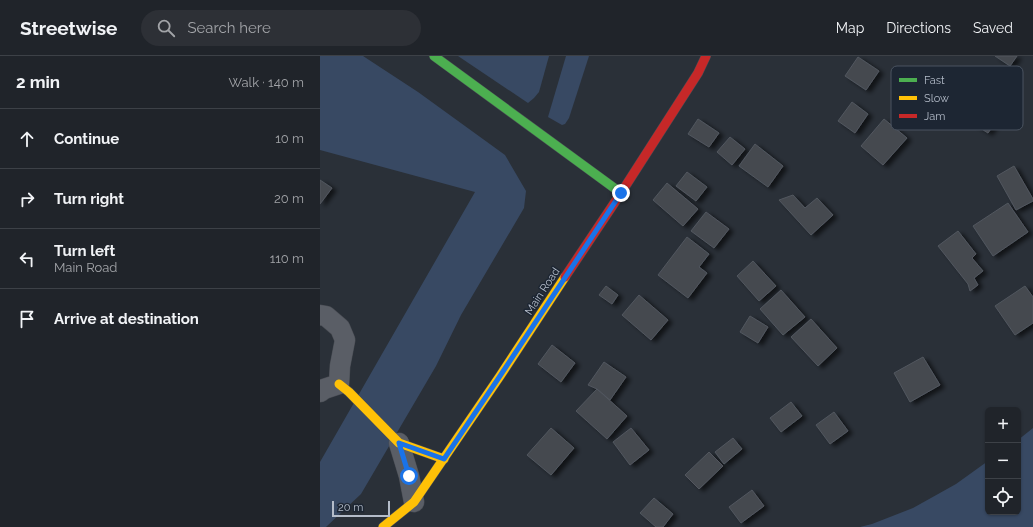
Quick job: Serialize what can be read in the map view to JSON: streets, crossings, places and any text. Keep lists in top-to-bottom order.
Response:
{
  "streets": {
    "main road": ["Main Road"]
  },
  "legend": ["Fast", "Slow", "Jam"],
  "scale_bar": "20 m",
  "page": {
    "header": "Streetwise",
    "search": "Search here",
    "nav": ["Map", "Directions", "Saved"],
    "heading": ["2 min", "Walk · 140 m"],
    "list": [
      ["Continue", "10 m"],
      ["Turn right", "20 m"],
      ["Turn left", "Main Road", "110 m"],
      "Arrive at destination"
    ],
    "map_buttons": ["+", "−"],
    "scale": "20 m"
  }
}
